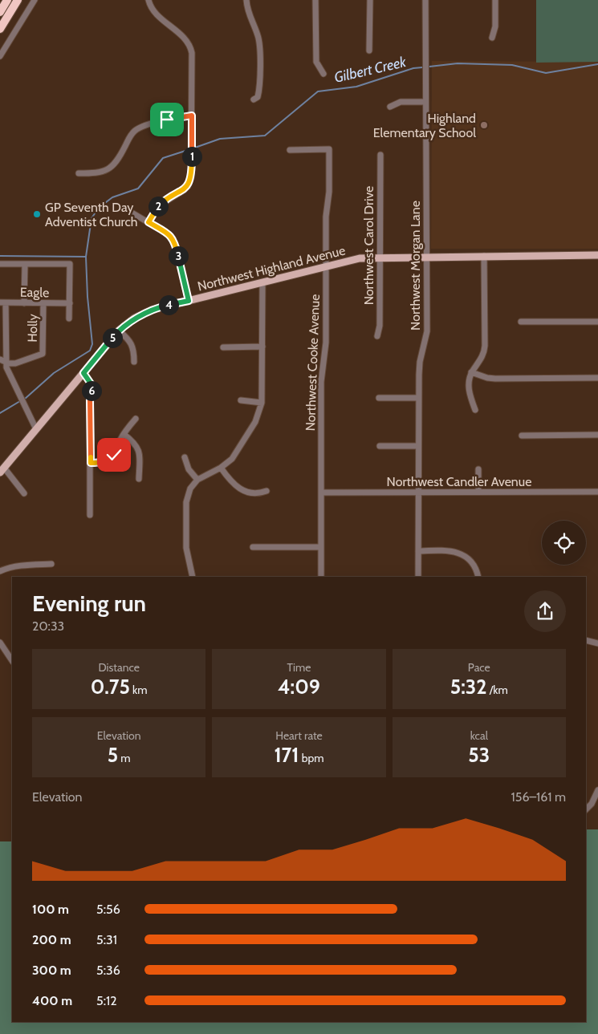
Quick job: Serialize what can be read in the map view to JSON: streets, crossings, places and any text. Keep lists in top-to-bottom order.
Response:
{
  "streets": {
    "main road": ["Northwest Highland Avenue"],
    "street": [
      "Northwest Carol Drive",
      "Northwest Morgan Lane",
      "Eagle",
      "Holly",
      "Northwest Cooke Avenue",
      "Northwest Candler Avenue"
    ]
  },
  "crossings": [
    ["Northwest Carol Drive", "Northwest Highland Avenue"],
    ["Northwest Morgan Lane", "Northwest Highland Avenue"],
    ["Northwest Morgan Lane", "Northwest Candler Avenue"],
    ["Northwest Highland Avenue", "Northwest Cooke Avenue"],
    ["Eagle", "Holly"],
    ["Northwest Cooke Avenue", "Northwest Candler Avenue"]
  ],
  "water": ["Gilbert Creek"],
  "places": ["Highland Elementary School", "GP Seventh Day Adventist Church"],
  "page": {
    "pins": [
      "1",
      "2",
      "3",
      "4",
      "5",
      "6"
    ],
    "heading": ["Evening run", "20:33"],
    "stats": [
      ["Distance", "0.75 km"],
      ["Time", "4:09"],
      ["Pace", "5:32 /km"],
      ["Elevation", "5 m"],
      ["Heart rate", "171 bpm"],
      ["kcal", "53"]
    ],
    "chart": ["Elevation", "156–161 m"],
    "list": [
      {
        "name": "100 m",
        "note": "5:56"
      },
      {
        "name": "200 m",
        "note": "5:31"
      },
      {
        "name": "300 m",
        "note": "5:36"
      },
      {
        "name": "400 m",
        "note": "5:12"
      }
    ]
  }
}
